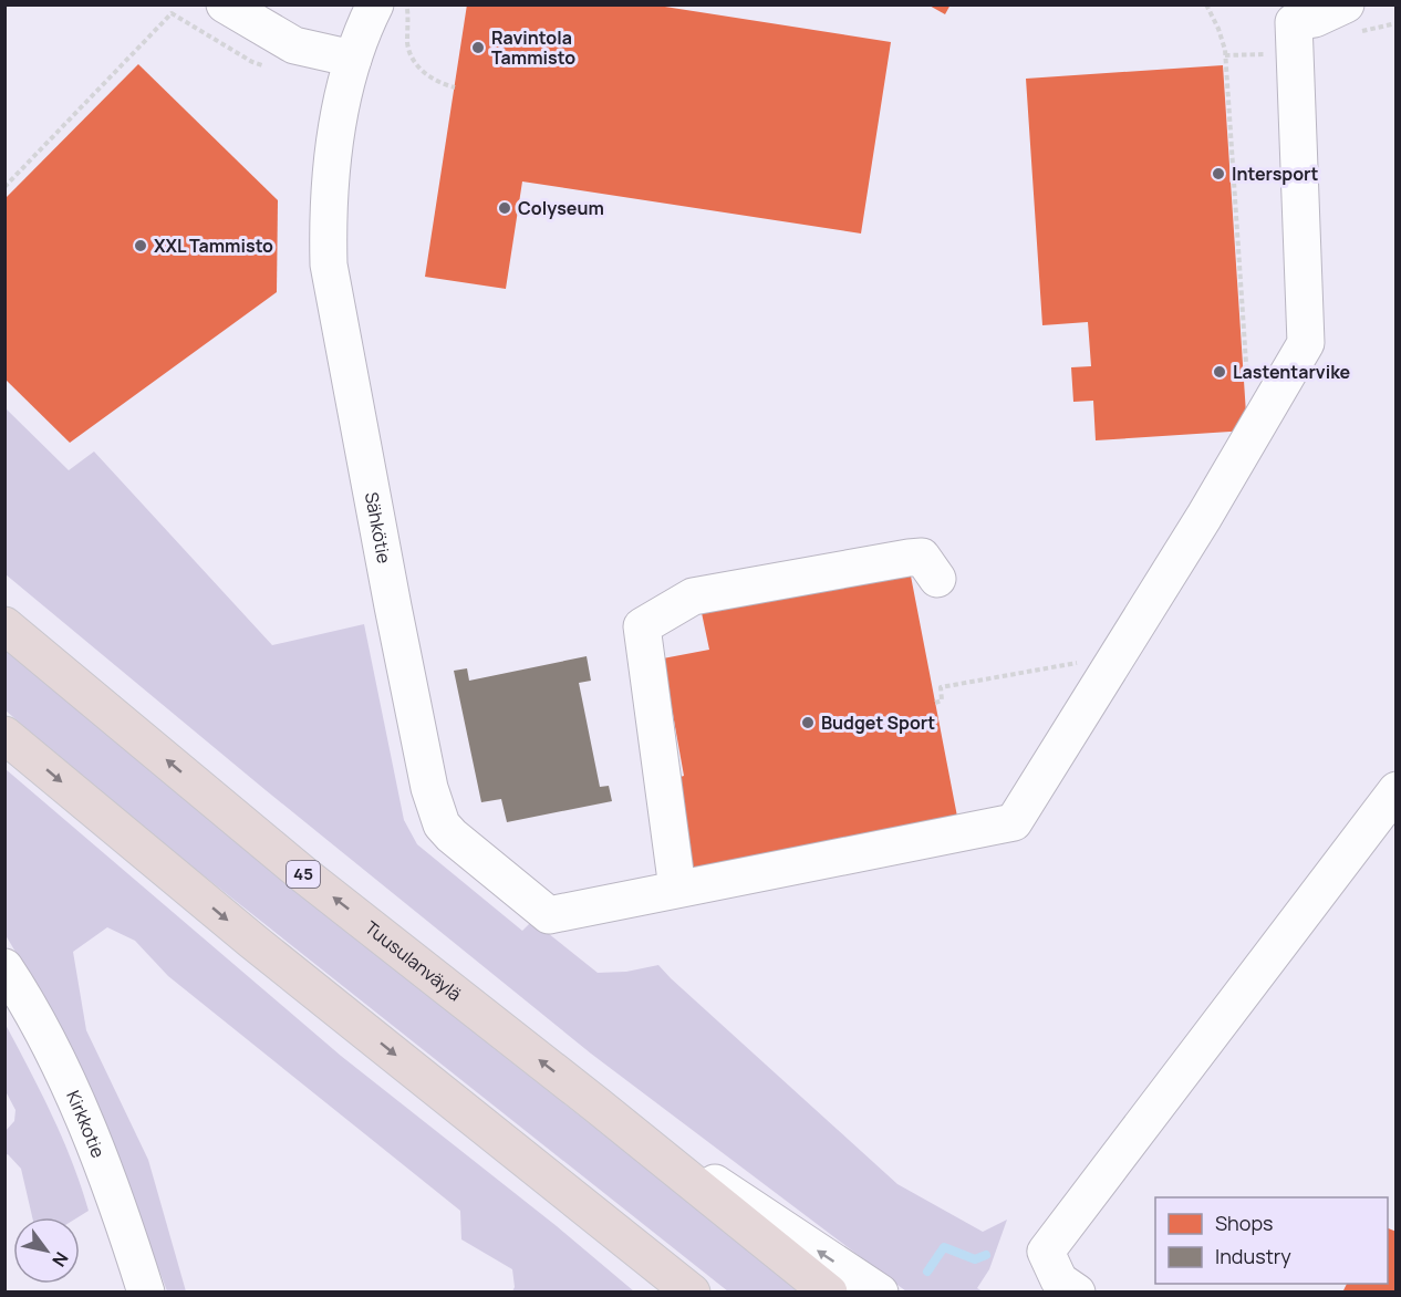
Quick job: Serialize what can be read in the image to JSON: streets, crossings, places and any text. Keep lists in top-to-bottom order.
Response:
{
  "streets": {
    "highway": ["45", "Tuusulanväylä"],
    "street": ["Sähkötie", "Kirkkotie"]
  },
  "places": [
    "Ravintola Tammisto",
    "Intersport",
    "Colyseum",
    "XXL Tammisto",
    "Lastentarvike",
    "Budget Sport"
  ],
  "legend": ["Shops", "Industry"],
  "north": "bottom right"
}
